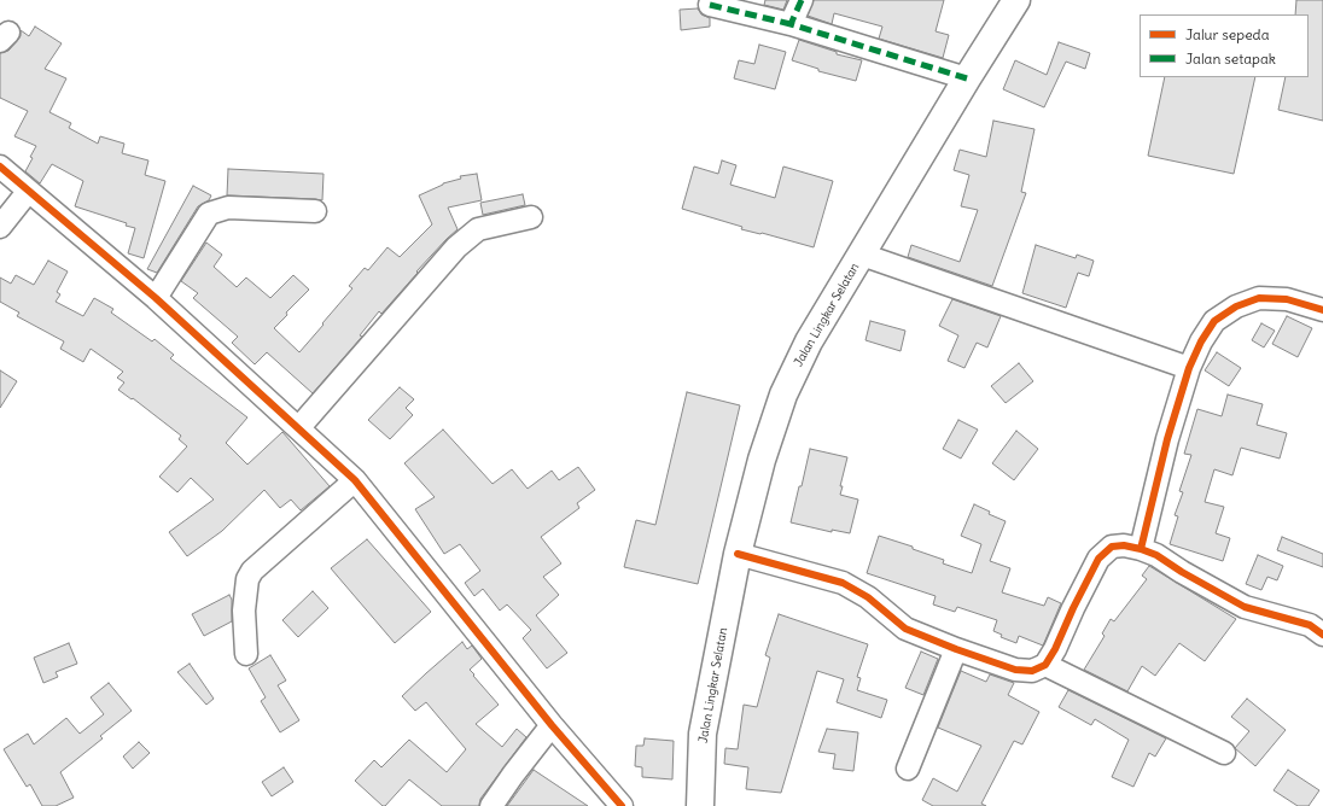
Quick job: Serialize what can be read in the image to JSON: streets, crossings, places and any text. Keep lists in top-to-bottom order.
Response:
{
  "streets": {
    "highway": ["Jalan Lingkar Selatan"]
  },
  "legend": ["Jalur sepeda", "Jalan setapak"]
}
